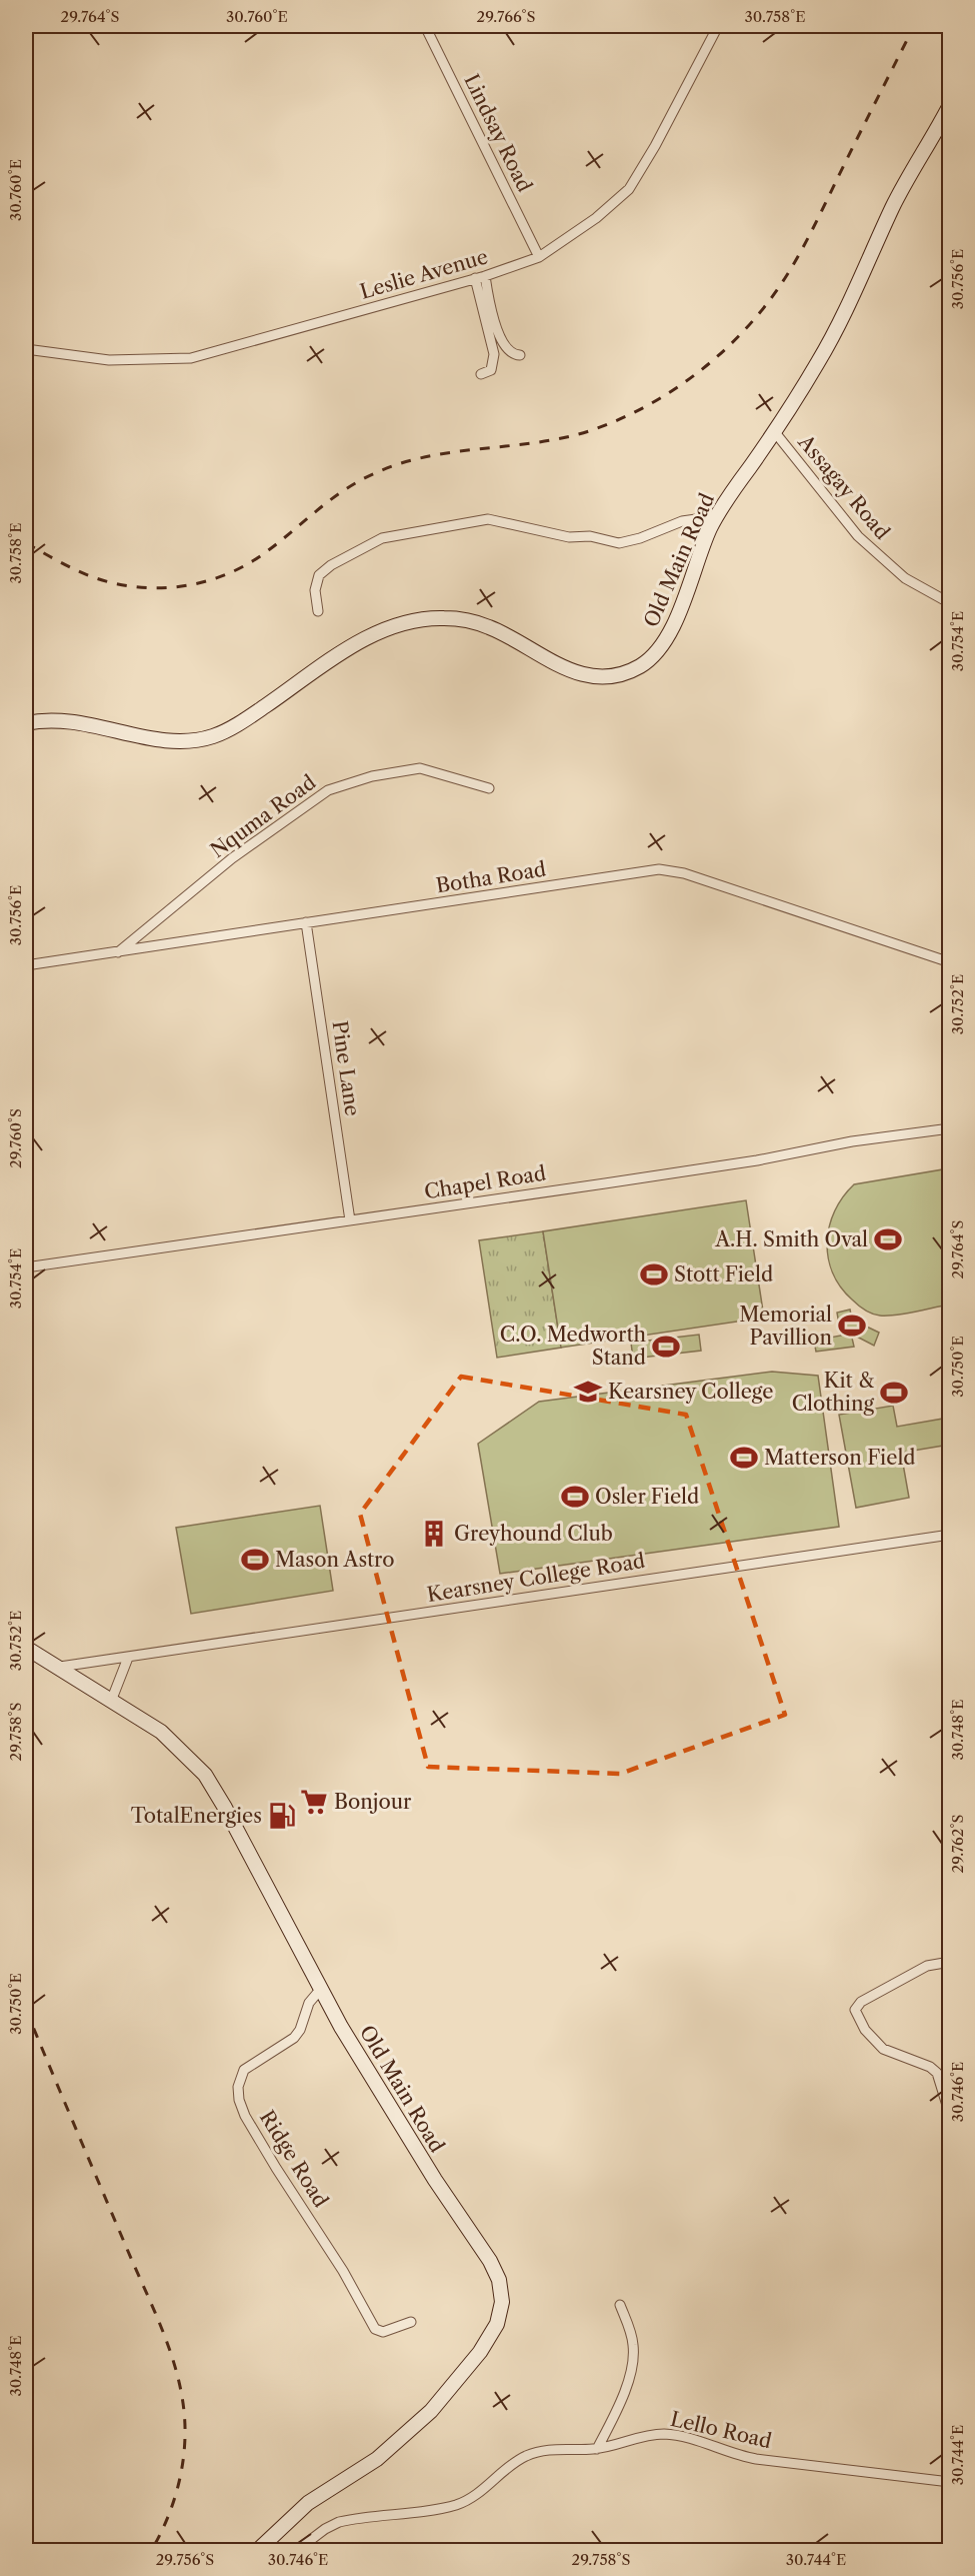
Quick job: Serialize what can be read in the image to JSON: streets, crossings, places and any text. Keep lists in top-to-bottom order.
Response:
{
  "streets": {
    "main road": ["Old Main Road"],
    "street": [
      "Lindsay Road",
      "Leslie Avenue",
      "Assagay Road",
      "Nquma Road",
      "Botha Road",
      "Pine Lane",
      "Chapel Road",
      "Kearsney College Road",
      "Ridge Road",
      "Lello Road"
    ]
  },
  "crossings": [
    ["Lindsay Road", "Leslie Avenue"],
    ["Assagay Road", "Old Main Road"],
    ["Old Main Road", "Kearsney College Road"],
    ["Old Main Road", "Ridge Road"],
    ["Nquma Road", "Botha Road"],
    ["Botha Road", "Pine Lane"],
    ["Pine Lane", "Chapel Road"]
  ],
  "places": {
    "sports": [
      "A.H. Smith Oval",
      "Stott Field",
      "Memorial Pavillion",
      "C.O. Medworth Stand",
      "Kit & Clothing",
      "Matterson Field",
      "Osler Field",
      "Mason Astro"
    ],
    "school or university": ["Kearsney College"],
    "building": ["Greyhound Club"],
    "supermarket": ["Bonjour"],
    "fuel station": ["TotalEnergies"]
  },
  "coordinates": [
    "29.764°S",
    "30.760°E",
    "29.766°S",
    "30.758°E",
    "30.756°E",
    "30.754°E",
    "30.752°E",
    "29.760°S",
    "30.750°E",
    "30.748°E",
    "29.758°S",
    "29.762°S",
    "30.746°E",
    "30.744°E",
    "29.756°S"
  ]
}
